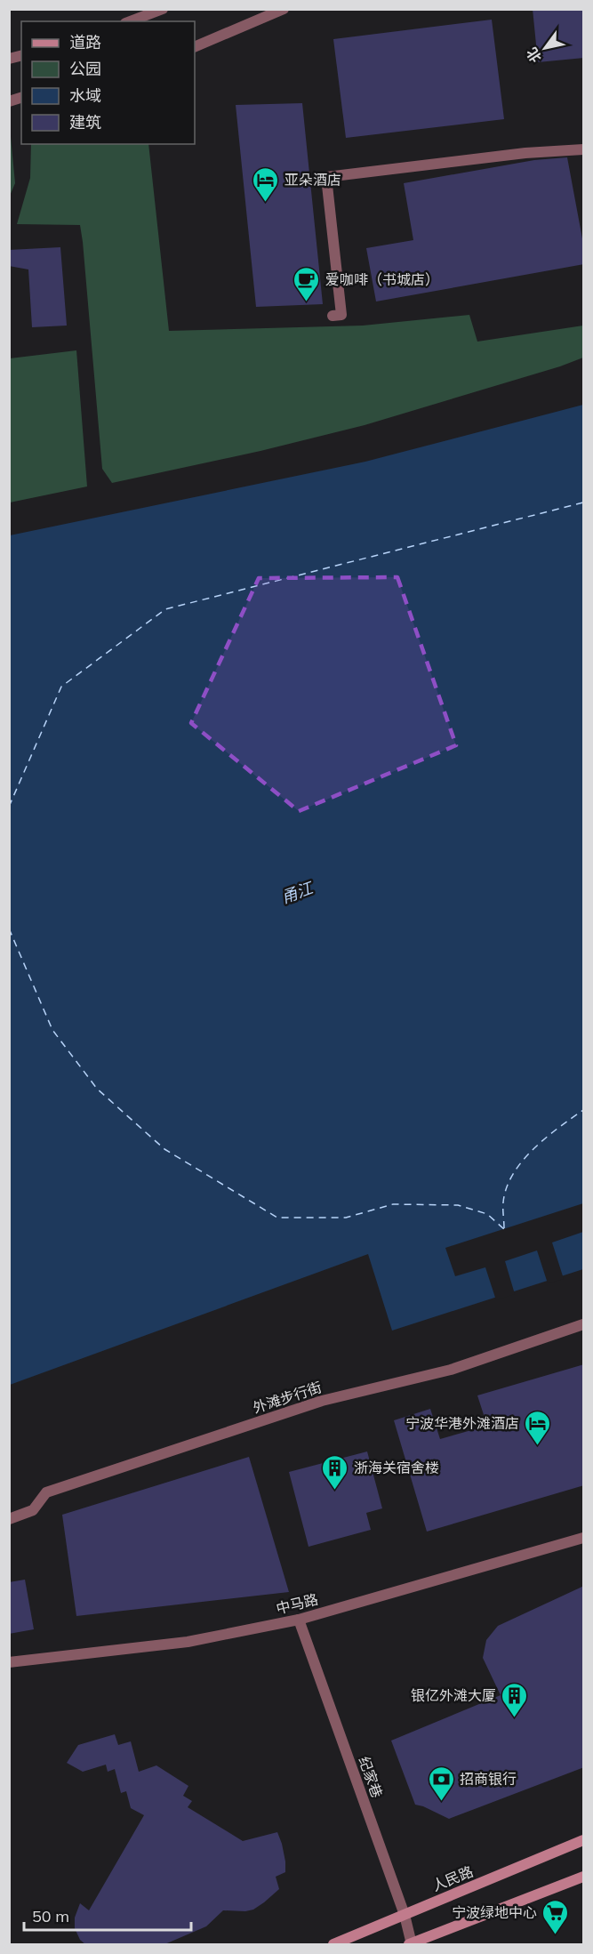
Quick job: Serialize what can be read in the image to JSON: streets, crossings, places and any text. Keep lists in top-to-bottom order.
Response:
{
  "streets": {
    "main road": ["人民路"],
    "street": ["外滩步行街", "中马路", "纪家巷"]
  },
  "crossings": [
    ["中马路", "纪家巷"],
    ["纪家巷", "人民路"]
  ],
  "water": ["甬江"],
  "places": {
    "hotel": ["亚朵酒店", "宁波华港外滩酒店"],
    "cafe": ["爱咖啡（书城店）"],
    "building": ["浙海关宿舍楼", "银亿外滩大厦"],
    "bank": ["招商银行"],
    "supermarket": ["宁波绿地中心"]
  },
  "legend": [
    "道路",
    "公园",
    "水域",
    "建筑"
  ],
  "scale_bar": "50 m",
  "north": "bottom left"
}
